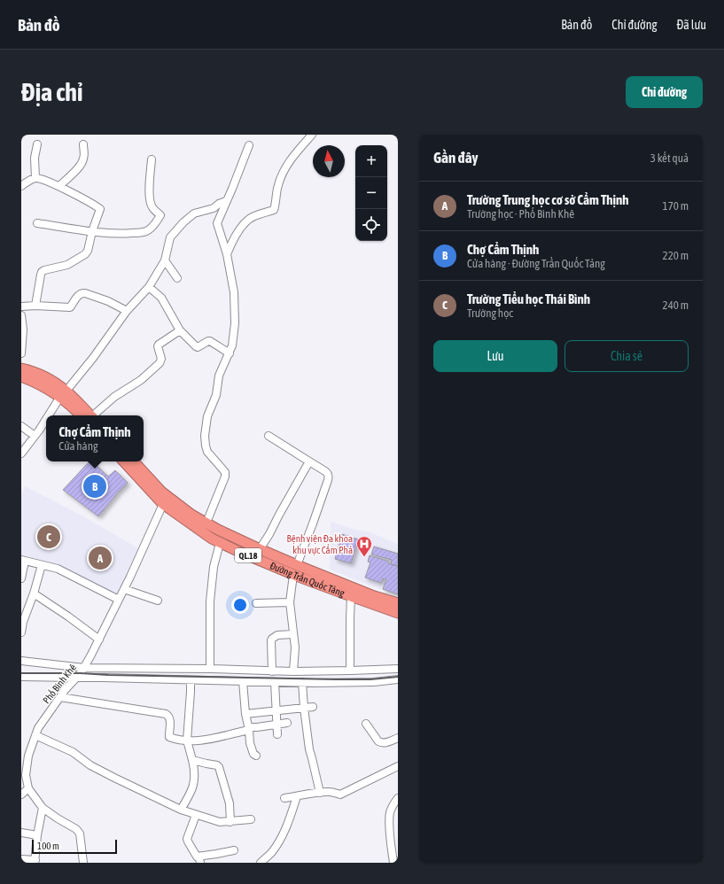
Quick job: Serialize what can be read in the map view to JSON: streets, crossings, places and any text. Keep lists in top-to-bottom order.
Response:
{
  "streets": {
    "highway": ["QL.18", "Đường Trần Quốc Tảng"],
    "street": ["Phố Bình Khê"]
  },
  "crossings": [
    ["Đường Trần Quốc Tảng", "Phố Bình Khê"]
  ],
  "places": {
    "hospital": ["Bệnh viện Đa khoa khu vực Cẩm Phả"]
  },
  "scale_bar": "100 m",
  "north": "top",
  "page": {
    "header": "Bản đồ",
    "nav": ["Bản đồ", "Chỉ đường", "Đã lưu"],
    "buttons": [
      "Chỉ đường",
      ["Lưu", "Chia sẻ"]
    ],
    "title": "Địa chỉ",
    "heading": ["Gần đây", "3 kết quả"],
    "map_buttons": ["+", "−"],
    "list": [
      {
        "mark": "A",
        "name": "Trường Trung học cơ sở Cẩm Thịnh",
        "note": "Trường học · Phố Bình Khê",
        "value": "170 m"
      },
      {
        "mark": "B",
        "name": "Chợ Cẩm Thịnh",
        "note": "Cửa hàng · Đường Trần Quốc Tảng",
        "value": "220 m"
      },
      {
        "mark": "C",
        "name": "Trường Tiểu học Thái Bình",
        "note": "Trường học",
        "value": "240 m"
      }
    ],
    "popup": ["Chợ Cẩm Thịnh", "Cửa hàng"],
    "pins": ["B", "C", "A"],
    "scale": "100 m"
  }
}
